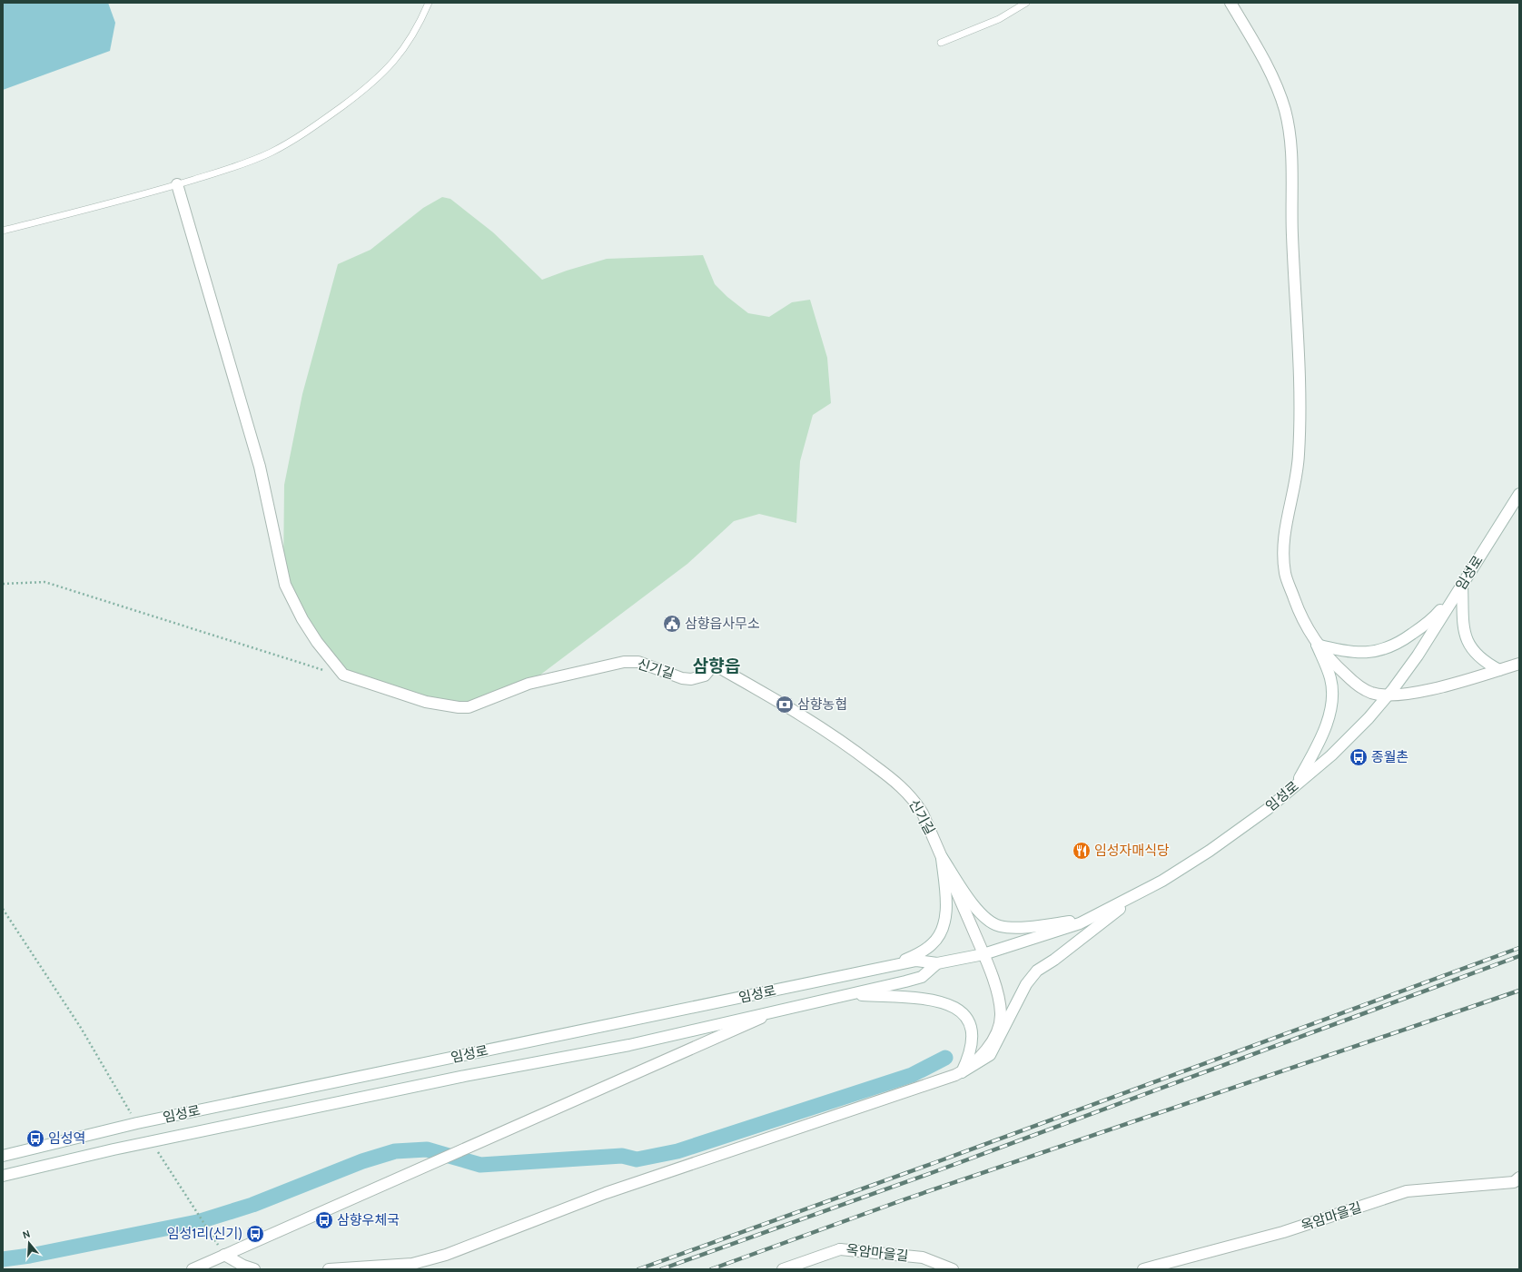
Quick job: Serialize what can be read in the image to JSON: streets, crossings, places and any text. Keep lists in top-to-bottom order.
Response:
{
  "streets": {
    "street": ["임성로", "신기길", "옥암마을길"]
  },
  "crossings": [
    ["임성로", "신기길"]
  ],
  "districts": ["삼향읍"],
  "places": {
    "public building": ["삼향읍사무소"],
    "bank": ["삼향농협"],
    "bus stop": [
      "종월촌",
      "임성역",
      "삼향우체국",
      "임성1리(신기)"
    ],
    "restaurant": ["임성자매식당"]
  },
  "north": "top"
}
